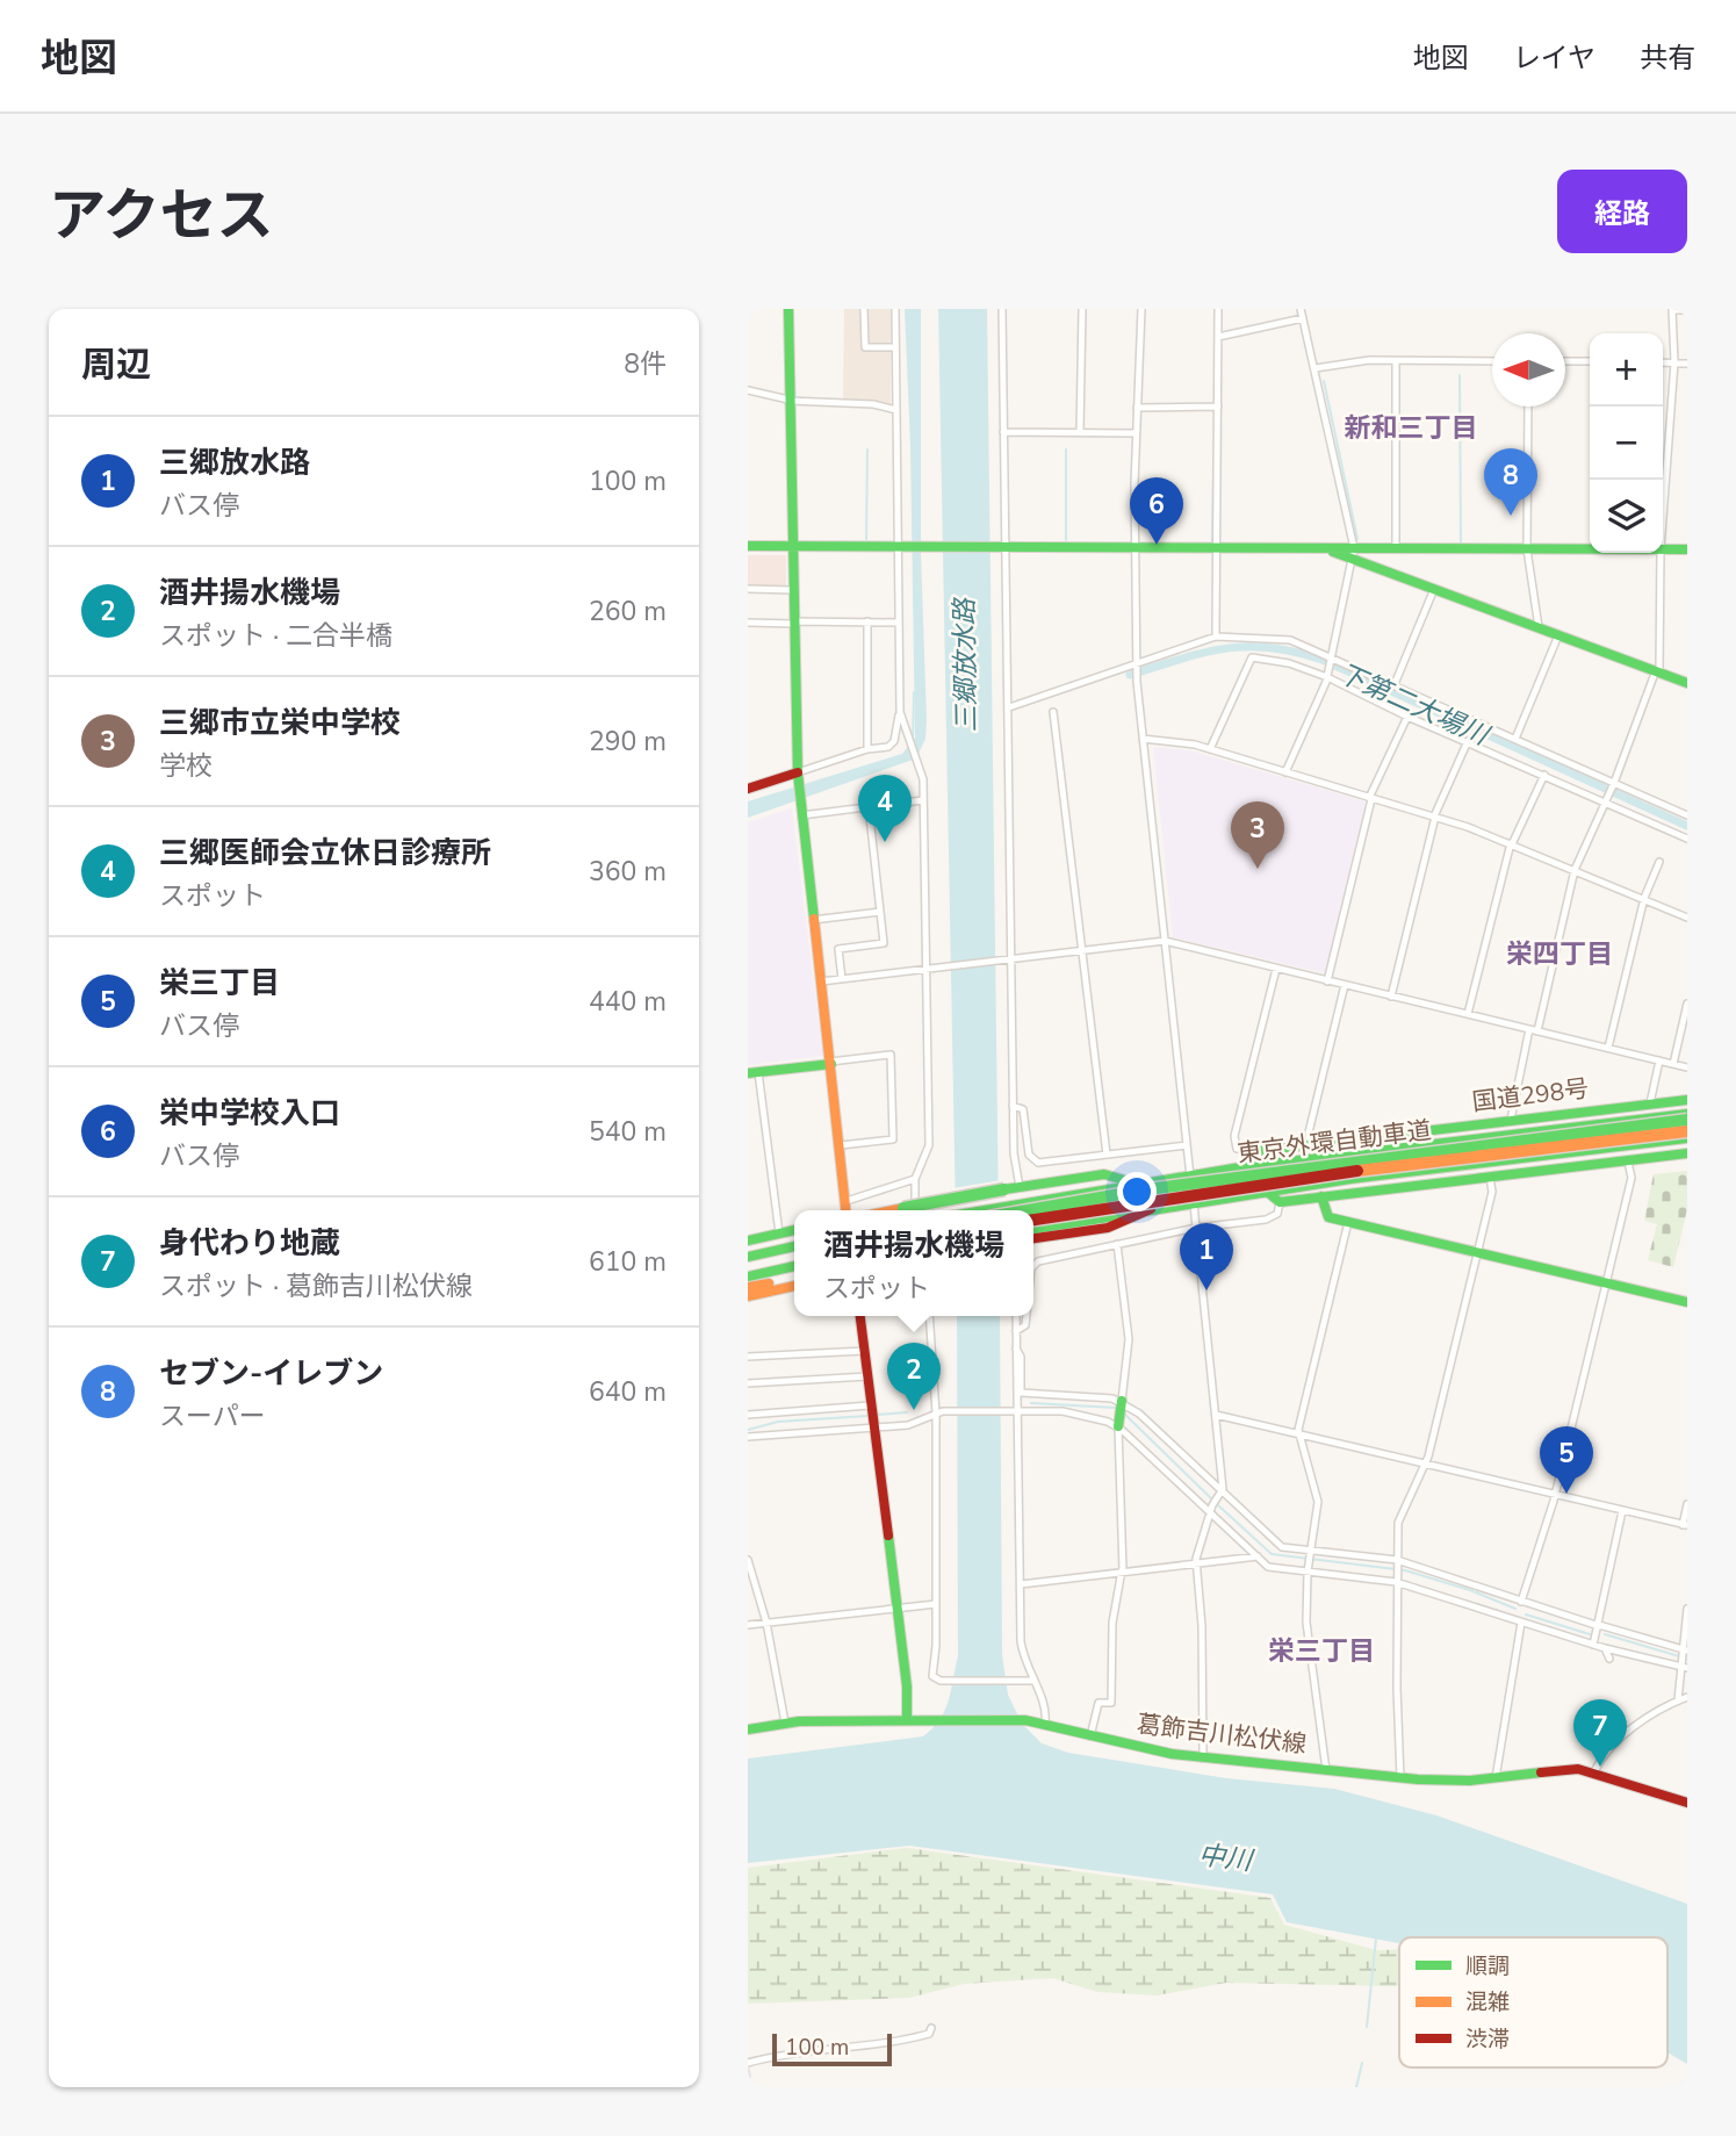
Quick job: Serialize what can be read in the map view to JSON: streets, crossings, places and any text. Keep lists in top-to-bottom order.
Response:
{
  "streets": {
    "main road": ["国道298号", "東京外環自動車道", "葛飾吉川松伏線"]
  },
  "districts": ["新和三丁目", "栄四丁目", "栄三丁目"],
  "water": ["三郷放水路", "下第二大場川", "中川"],
  "legend": ["順調", "混雑", "渋滞"],
  "scale_bar": "100 m",
  "north": "left",
  "page": {
    "header": "地図",
    "nav": ["地図", "レイヤ", "共有"],
    "title": "アクセス",
    "buttons": "経路",
    "heading": ["周辺", "8件"],
    "map_buttons": ["+", "−"],
    "list": [
      {
        "mark": "1",
        "name": "三郷放水路",
        "note": "バス停",
        "value": "100 m"
      },
      {
        "mark": "2",
        "name": "酒井揚水機場",
        "note": "スポット · 二合半橋",
        "value": "260 m"
      },
      {
        "mark": "3",
        "name": "三郷市立栄中学校",
        "note": "学校",
        "value": "290 m"
      },
      {
        "mark": "4",
        "name": "三郷医師会立休日診療所",
        "note": "スポット",
        "value": "360 m"
      },
      {
        "mark": "5",
        "name": "栄三丁目",
        "note": "バス停",
        "value": "440 m"
      },
      {
        "mark": "6",
        "name": "栄中学校入口",
        "note": "バス停",
        "value": "540 m"
      },
      {
        "mark": "7",
        "name": "身代わり地蔵",
        "note": "スポット · 葛飾吉川松伏線",
        "value": "610 m"
      },
      {
        "mark": "8",
        "name": "セブン-イレブン",
        "note": "スーパー",
        "value": "640 m"
      }
    ],
    "pins": [
      "8",
      "6",
      "4",
      "3",
      "1",
      "2",
      "5",
      "7"
    ],
    "popup": ["酒井揚水機場", "スポット"],
    "scale": "100 m"
  }
}
